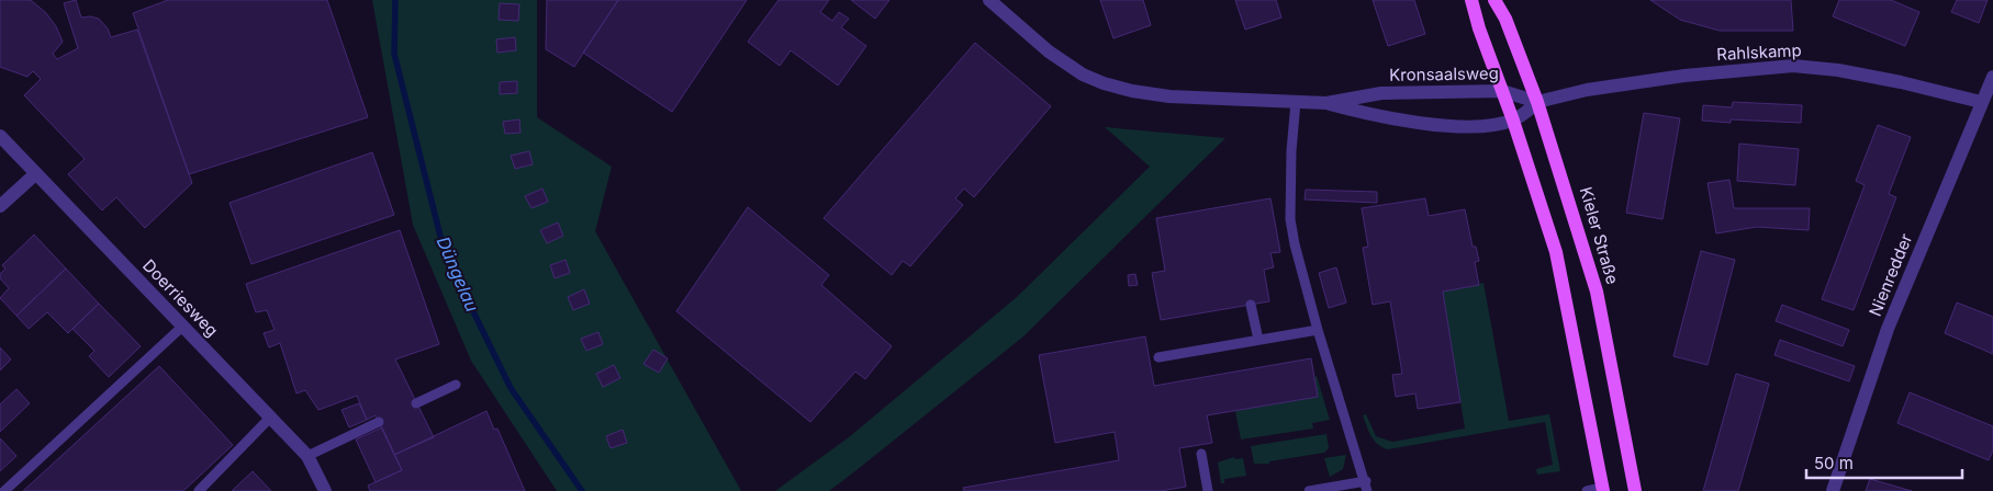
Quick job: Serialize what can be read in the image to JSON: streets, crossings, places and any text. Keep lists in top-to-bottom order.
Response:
{
  "streets": {
    "main road": ["Kieler Straße"],
    "street": [
      "Rahlskamp",
      "Kronsaalsweg",
      "Nienredder",
      "Doerriesweg"
    ]
  },
  "crossings": [
    ["Rahlskamp", "Kronsaalsweg"],
    ["Rahlskamp", "Kieler Straße"],
    ["Rahlskamp", "Nienredder"],
    ["Kronsaalsweg", "Kieler Straße"]
  ],
  "water": ["Düngelau"],
  "scale_bar": "50 m"
}
